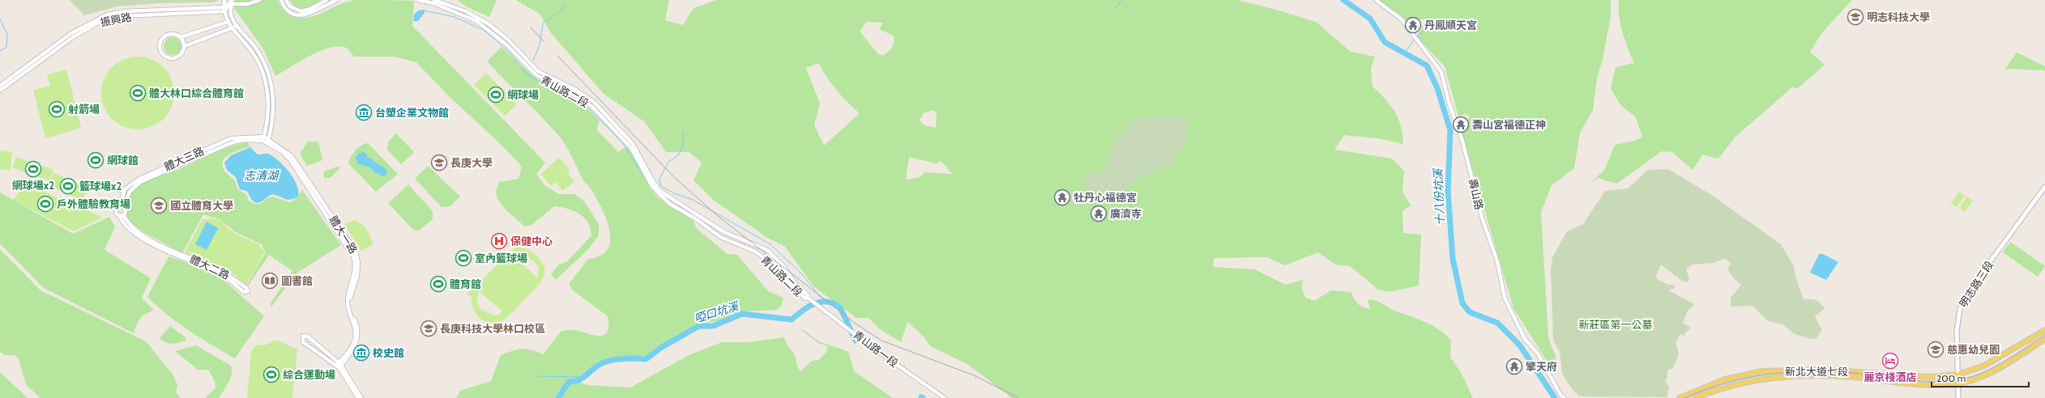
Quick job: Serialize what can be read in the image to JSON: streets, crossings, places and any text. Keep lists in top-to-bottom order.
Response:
{
  "streets": {
    "main road": ["明志路三段", "新北大道七段"],
    "street": [
      "振興路",
      "青山路二段",
      "體大三路",
      "壽山路",
      "體大一路",
      "體大二路",
      "青山路一段"
    ]
  },
  "crossings": [
    ["青山路二段", "青山路一段"],
    ["體大三路", "體大一路"],
    ["明志路三段", "新北大道七段"]
  ],
  "water": ["志清湖", "十八份坑溪", "啞口坑溪"],
  "parks": ["新莊區第一公墓"],
  "places": {
    "school or university": [
      "明志科技大學",
      "長庚大學",
      "國立體育大學",
      "長庚科技大學林口校區",
      "慈惠幼兒園"
    ],
    "temple": [
      "丹鳳順天宮",
      "壽山宮福德正神",
      "牡丹心福德宮",
      "廣濟寺",
      "擎天府"
    ],
    "sports": [
      "體大林口綜合體育館",
      "網球場",
      "射箭場",
      "網球館",
      "網球場x2",
      "籃球場x2",
      "戶外體驗教育場",
      "室內籃球場",
      "體育館",
      "綜合運動場"
    ],
    "museum": ["台塑企業文物館", "校史館"],
    "hospital": ["保健中心"],
    "library": ["圖書館"],
    "hotel": ["麗京棧酒店"]
  },
  "scale_bar": "200 m"
}
